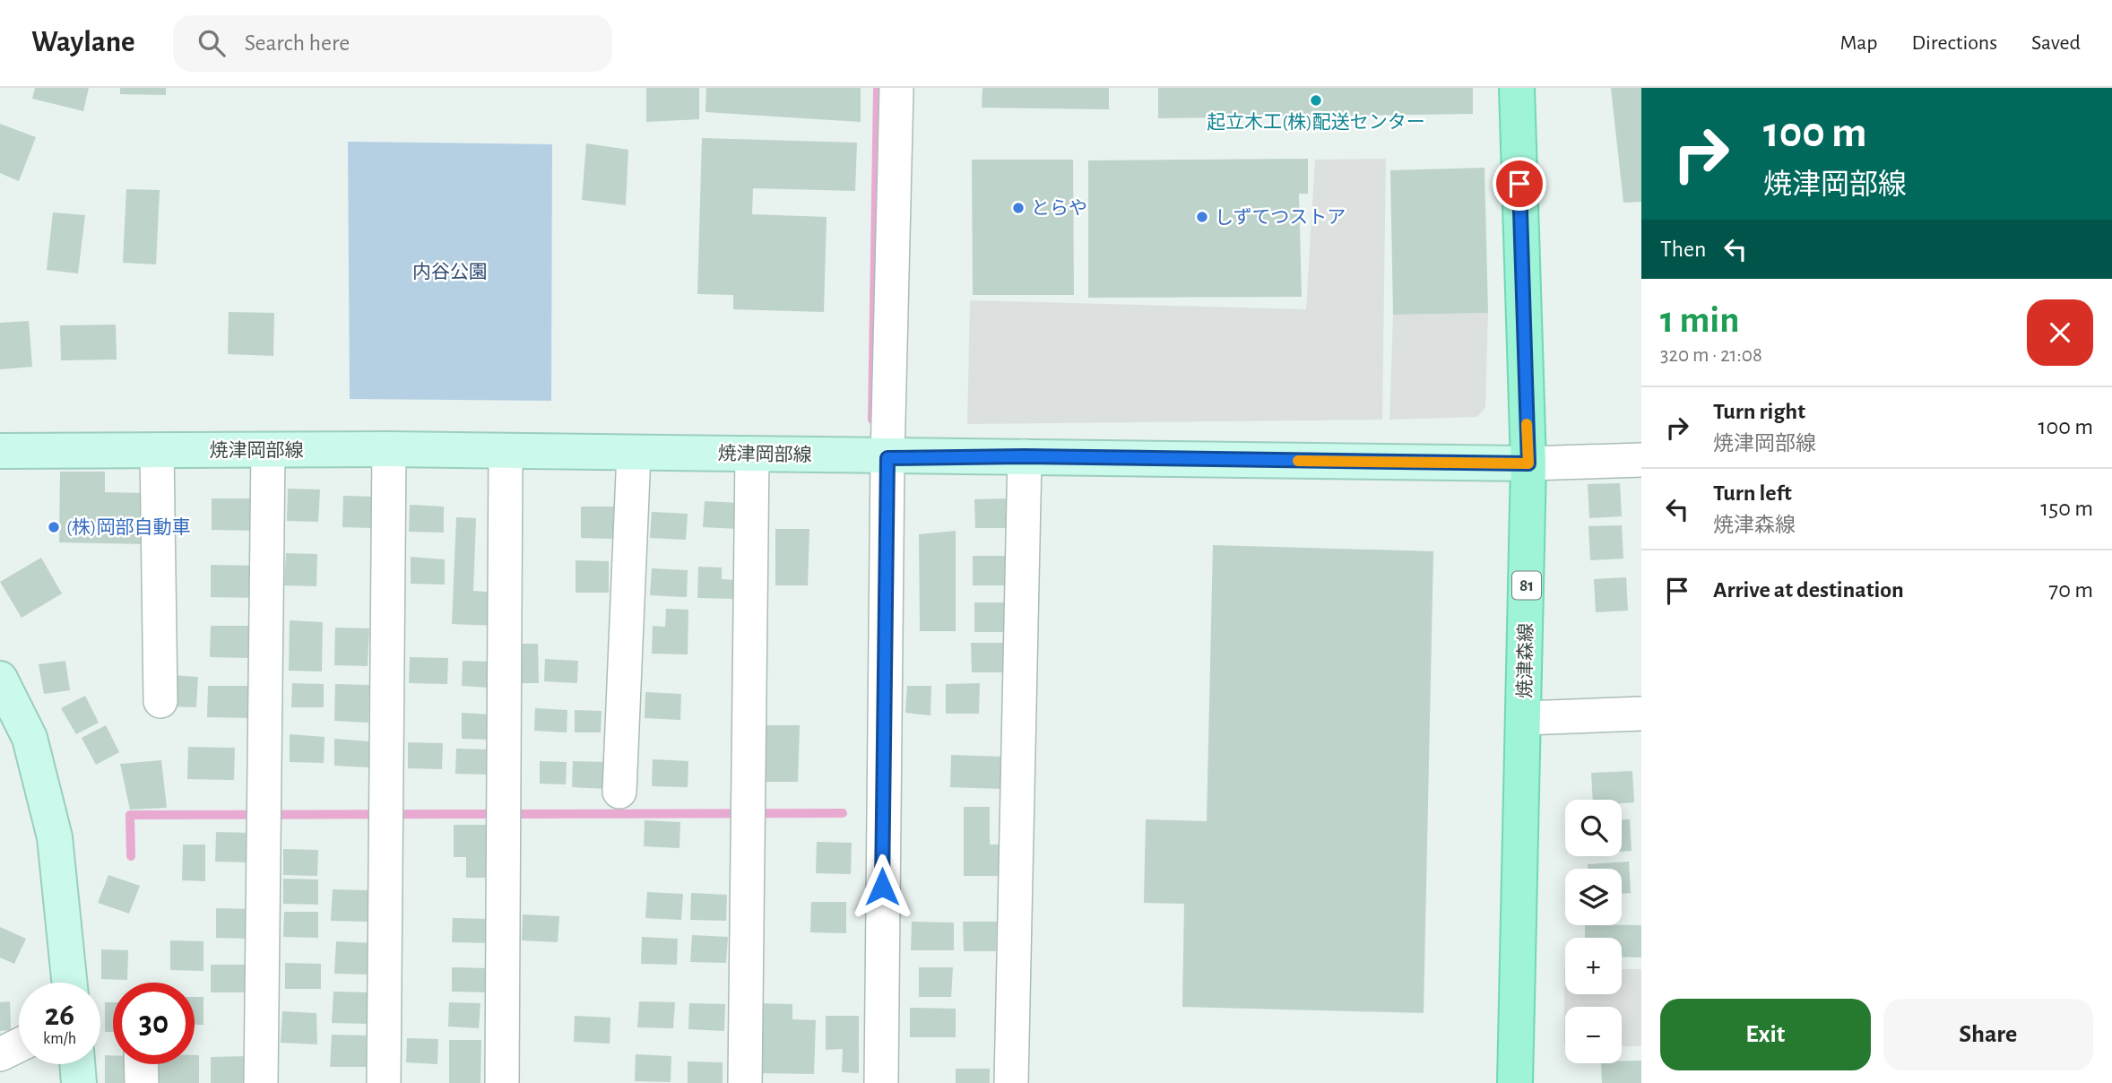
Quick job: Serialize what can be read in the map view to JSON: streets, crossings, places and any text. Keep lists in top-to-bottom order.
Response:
{
  "streets": {
    "main road": ["焼津岡部線", "81", "焼津森線"]
  },
  "crossings": [
    ["焼津岡部線", "焼津森線"]
  ],
  "parks": ["内谷公園"],
  "places": [
    "起立木工(株)配送センター",
    "とらや",
    "しずてつストア",
    "(株)岡部自動車"
  ],
  "page": {
    "header": "Waylane",
    "search": "Search here",
    "nav": ["Map", "Directions", "Saved"],
    "turn": ["100 m", "焼津岡部線"],
    "then": "Then",
    "heading": ["1 min", "320 m · 21:08"],
    "list": [
      {
        "name": "Turn right",
        "note": "焼津岡部線",
        "value": "100 m"
      },
      {
        "name": "Turn left",
        "note": "焼津森線",
        "value": "150 m"
      },
      {
        "name": "Arrive at destination",
        "value": "70 m"
      }
    ],
    "map_buttons": ["+", "−"],
    "speed": "26 km/h",
    "limit": "30",
    "buttons": ["Exit", "Share"]
  }
}
